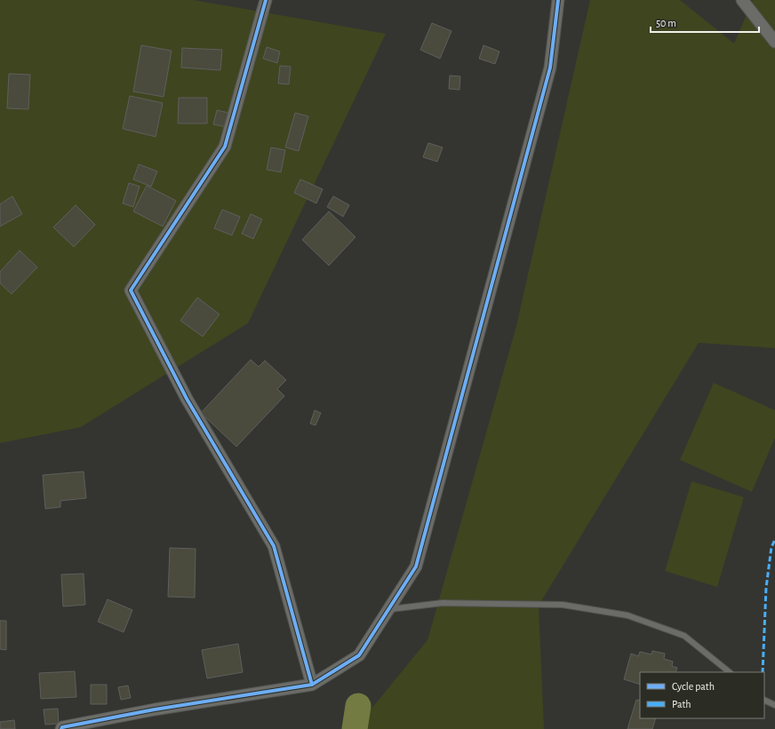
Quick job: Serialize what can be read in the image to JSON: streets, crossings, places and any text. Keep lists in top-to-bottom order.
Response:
{
  "legend": ["Cycle path", "Path"],
  "scale_bar": "50 m"
}
